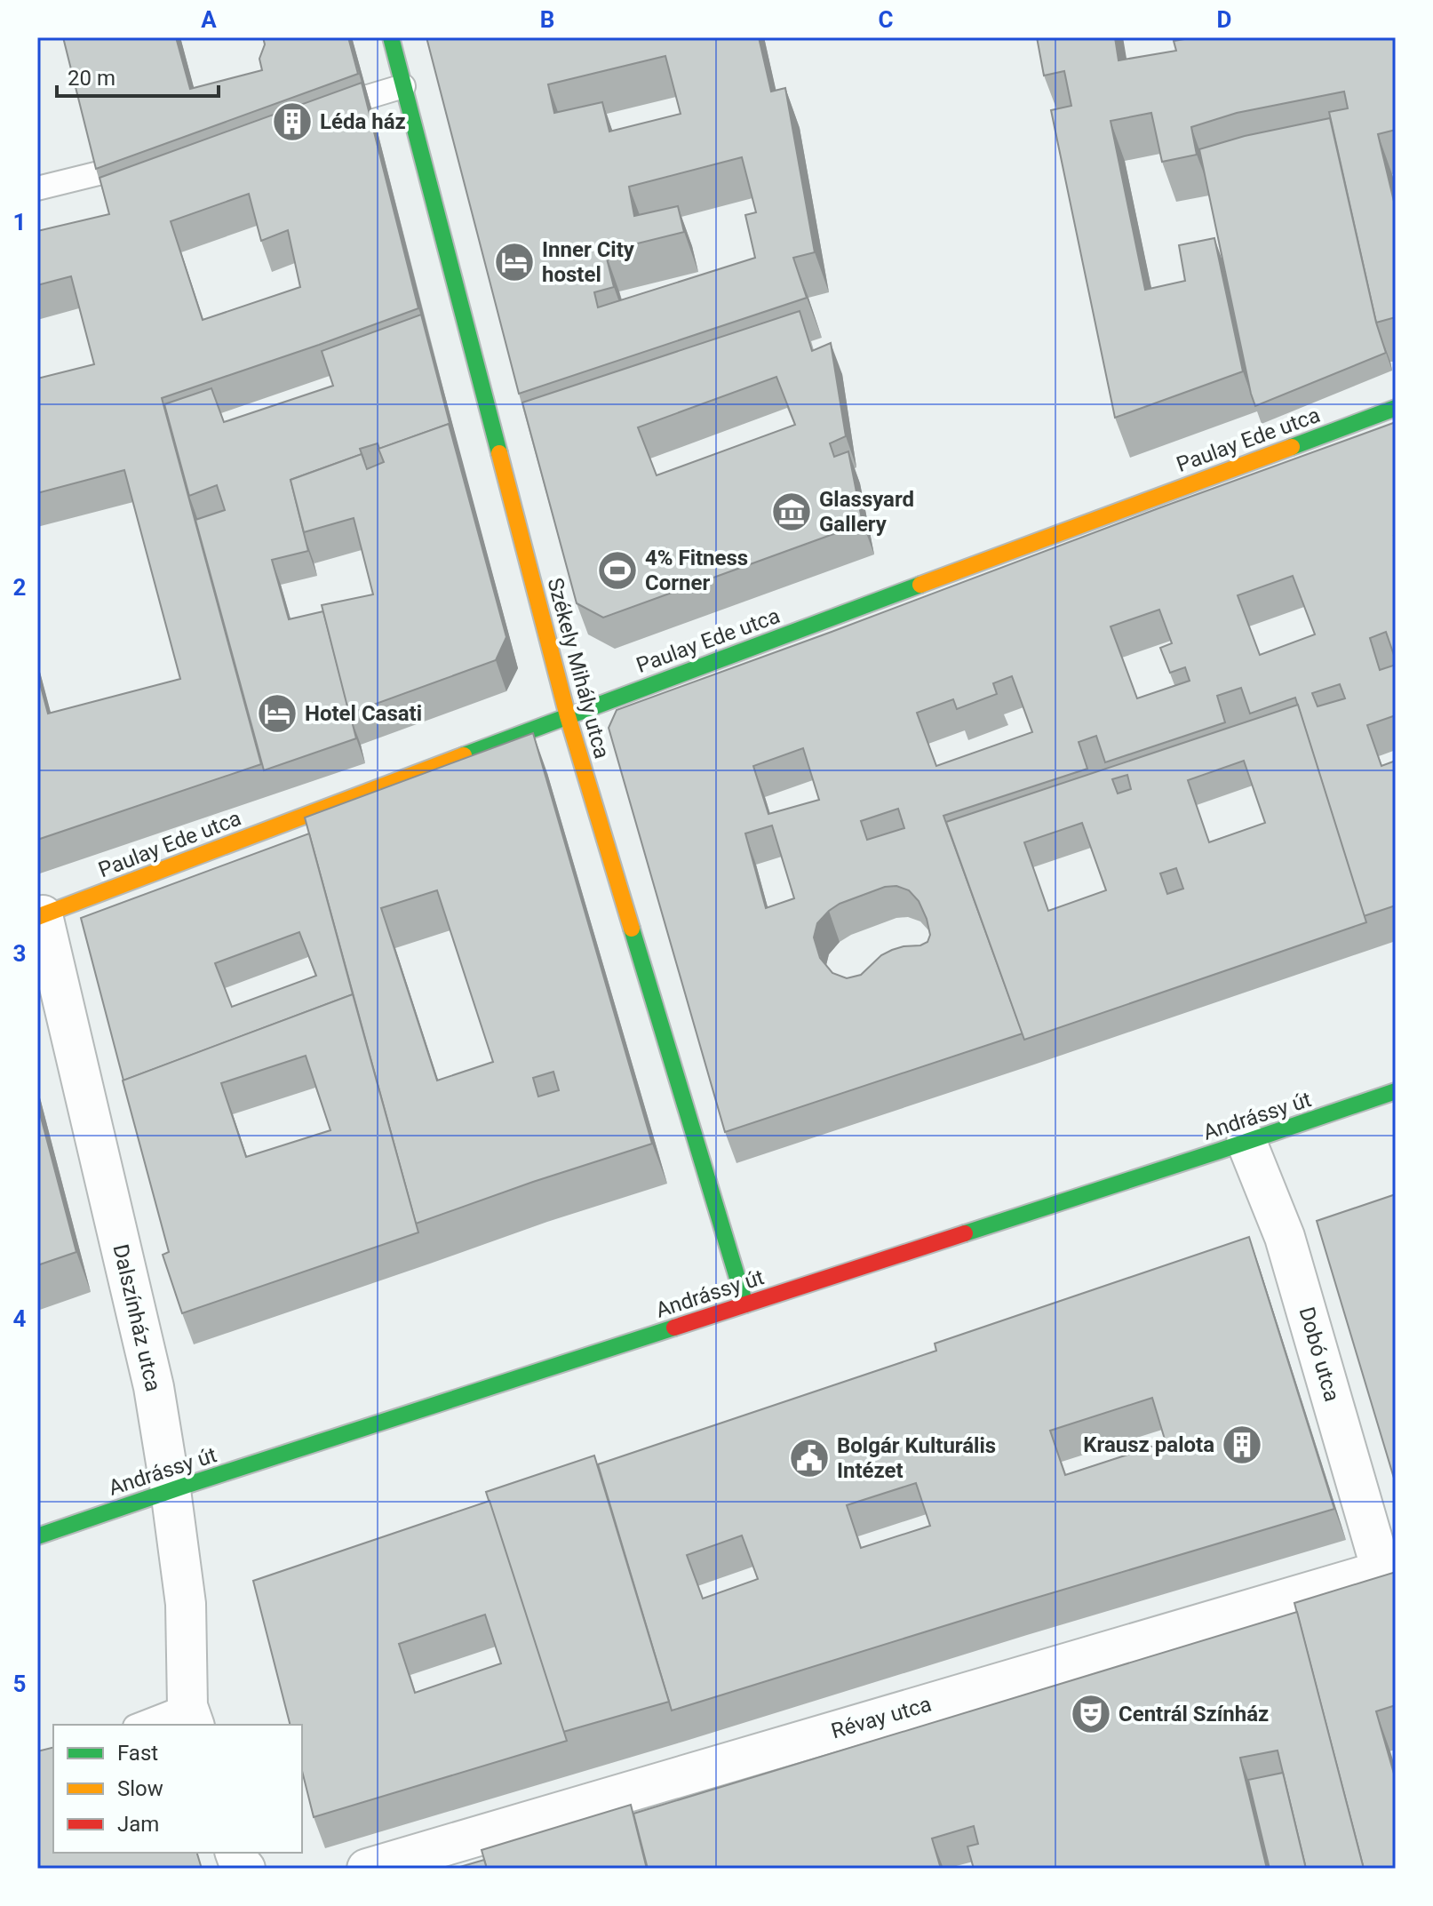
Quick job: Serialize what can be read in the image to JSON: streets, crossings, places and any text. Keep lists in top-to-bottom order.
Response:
{
  "streets": {
    "street": [
      "Paulay Ede utca",
      "Székely Mihály utca",
      "Andrássy út",
      "Dalszínház utca",
      "Dobó utca",
      "Révay utca"
    ]
  },
  "crossings": [
    ["Paulay Ede utca", "Székely Mihály utca"],
    ["Paulay Ede utca", "Dalszínház utca"],
    ["Székely Mihály utca", "Andrássy út"],
    ["Andrássy út", "Dalszínház utca"],
    ["Andrássy út", "Dobó utca"],
    ["Dobó utca", "Révay utca"]
  ],
  "places": {
    "building": ["Léda ház", "Krausz palota"],
    "hotel": ["Inner City hostel", "Hotel Casati"],
    "museum": ["Glassyard Gallery"],
    "sports": ["4% Fitness Corner"],
    "public building": ["Bolgár Kulturális Intézet"],
    "theatre": ["Centrál Színház"]
  },
  "legend": ["Fast", "Slow", "Jam"],
  "scale_bar": "20 m",
  "grid": {
    "columns": [
      "A",
      "B",
      "C",
      "D"
    ],
    "rows": [
      "1",
      "2",
      "3",
      "4",
      "5"
    ]
  }
}
